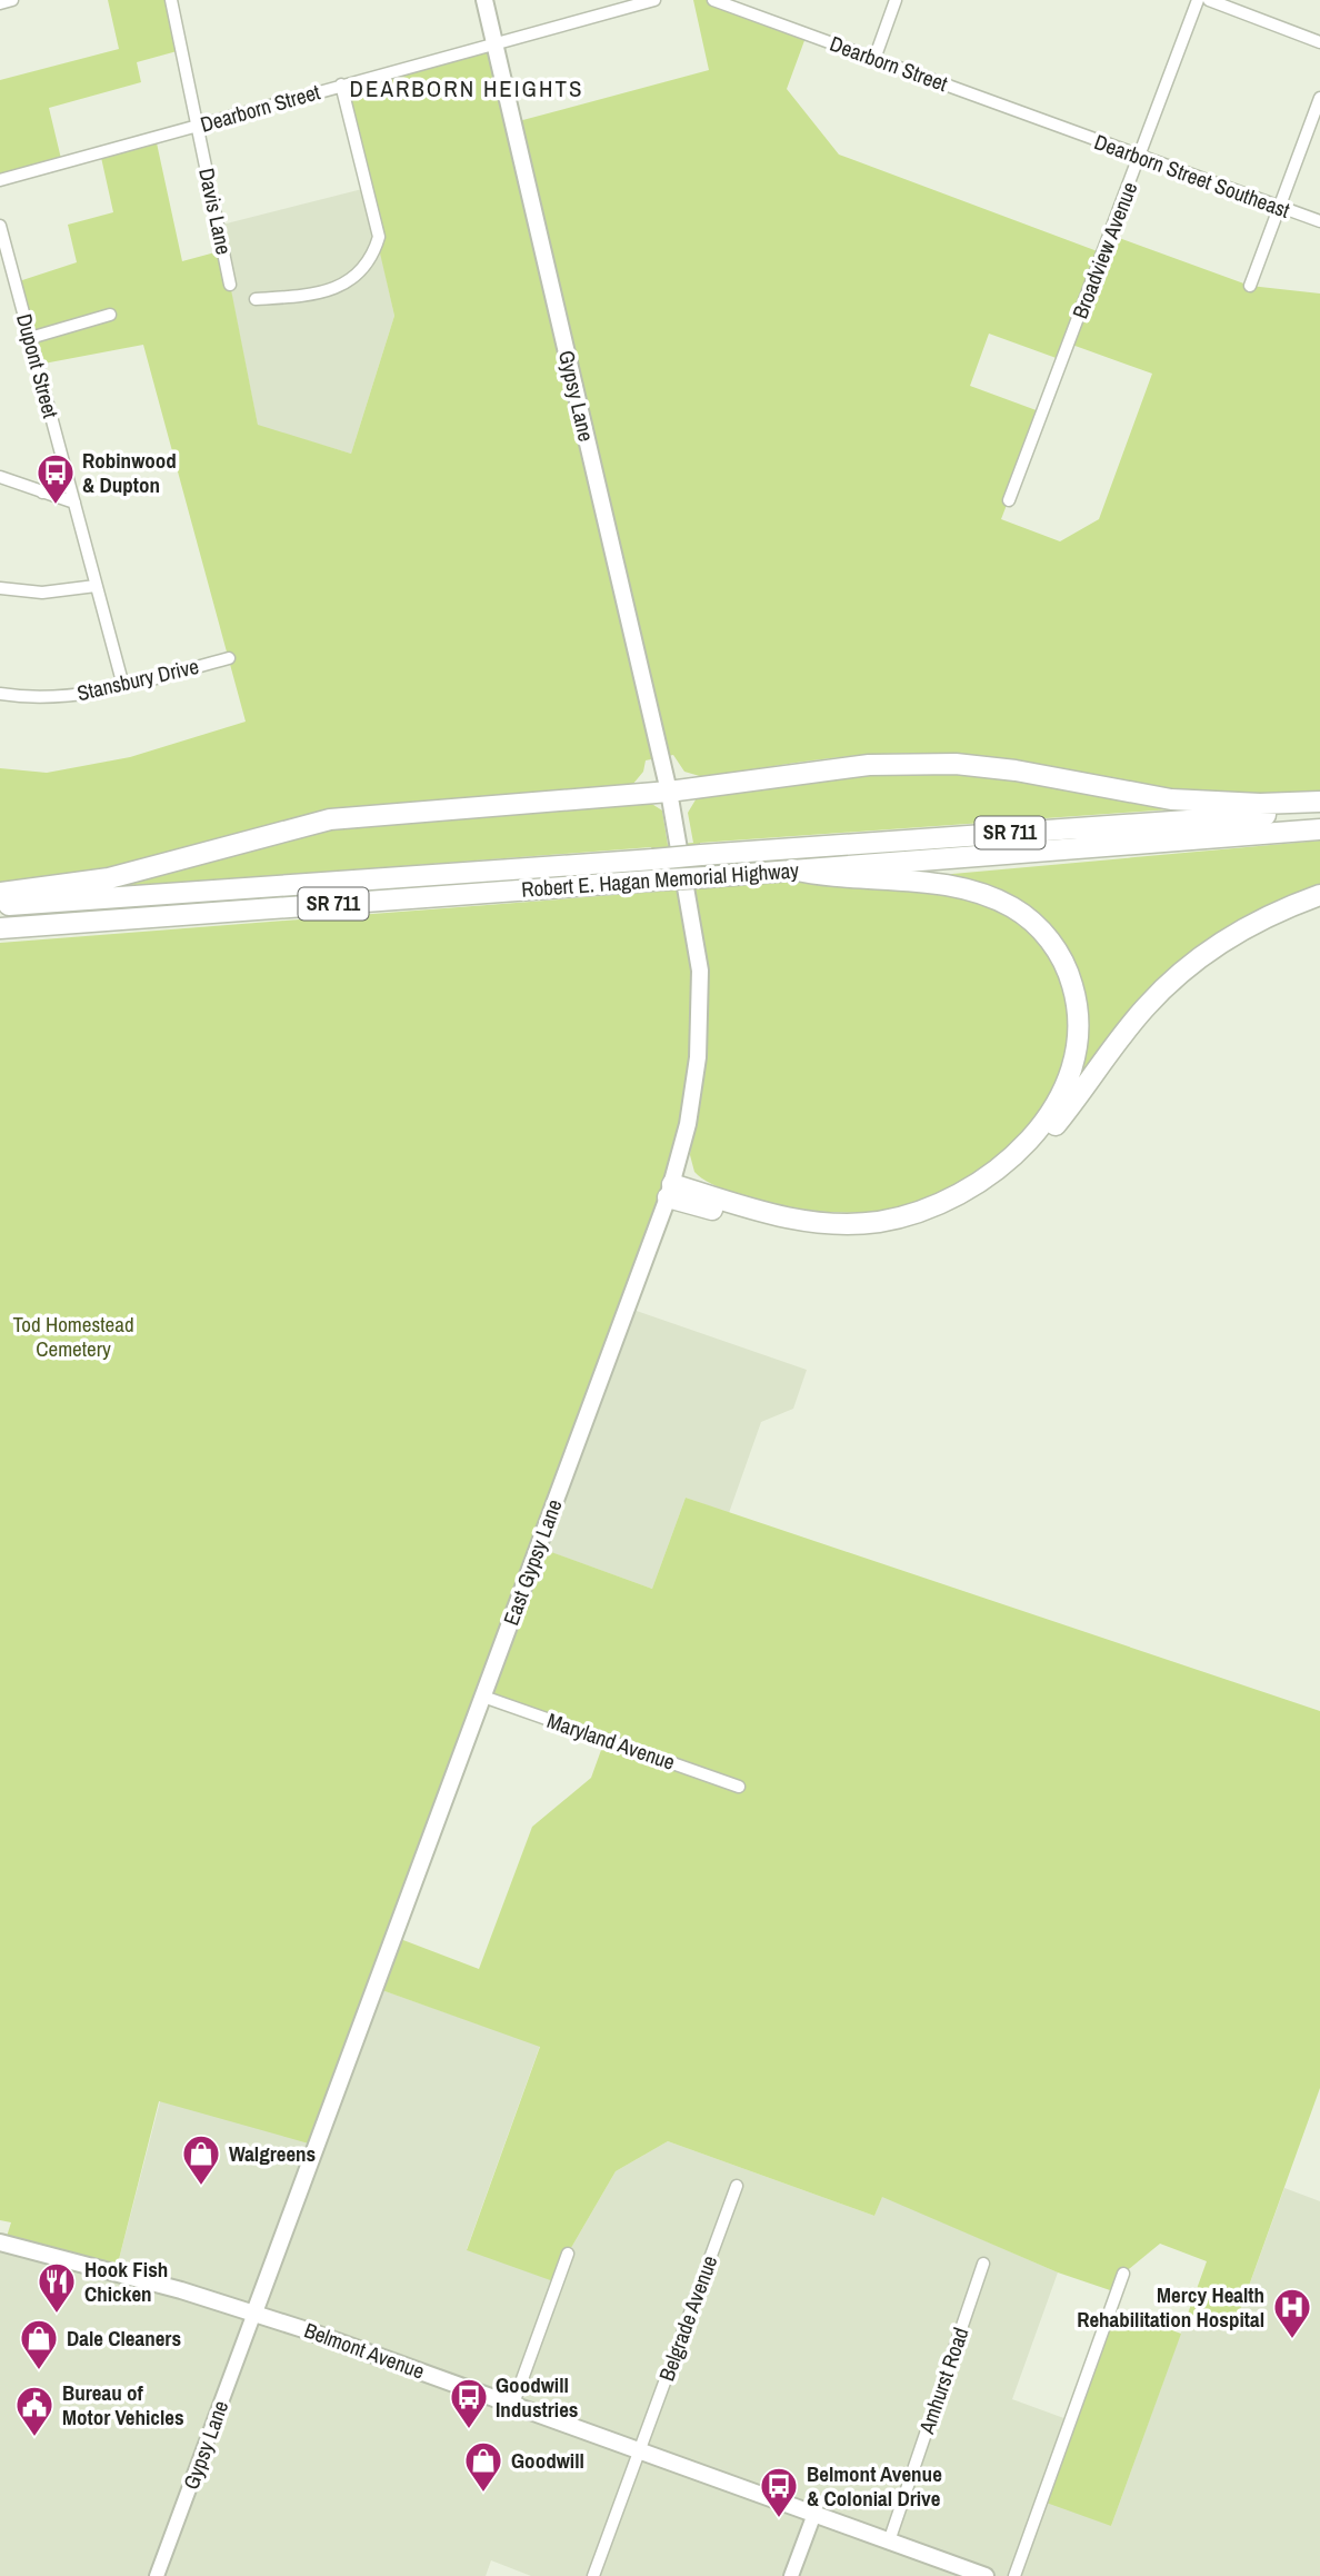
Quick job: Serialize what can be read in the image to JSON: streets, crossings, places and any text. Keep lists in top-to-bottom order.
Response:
{
  "streets": {
    "highway": ["SR 711", "Robert E. Hagan Memorial Highway"],
    "main road": ["Gypsy Lane", "East Gypsy Lane", "Belmont Avenue"],
    "street": [
      "Dearborn Street",
      "Dearborn Street Southeast",
      "Davis Lane",
      "Broadview Avenue",
      "Dupont Street",
      "Stansbury Drive",
      "Maryland Avenue",
      "Belgrade Avenue",
      "Amhurst Road"
    ]
  },
  "crossings": [
    ["Dearborn Street", "Dearborn Street Southeast"],
    ["Dearborn Street", "Davis Lane"],
    ["Dearborn Street", "Gypsy Lane"],
    ["Dearborn Street Southeast", "Broadview Avenue"],
    ["Dupont Street", "Stansbury Drive"],
    ["Gypsy Lane", "East Gypsy Lane"],
    ["Gypsy Lane", "Belmont Avenue"],
    ["East Gypsy Lane", "Maryland Avenue"],
    ["East Gypsy Lane", "Belmont Avenue"],
    ["Belgrade Avenue", "Belmont Avenue"],
    ["Belmont Avenue", "Amhurst Road"]
  ],
  "districts": ["DEARBORN HEIGHTS"],
  "parks": ["Tod Homestead Cemetery"],
  "places": {
    "bus stop": ["Robinwood & Dupton", "Goodwill Industries", "Belmont Avenue & Colonial Drive"],
    "shop": ["Walgreens", "Dale Cleaners", "Goodwill"],
    "restaurant": ["Hook Fish Chicken"],
    "hospital": ["Mercy Health Rehabilitation Hospital"],
    "public building": ["Bureau of Motor Vehicles"]
  }
}
